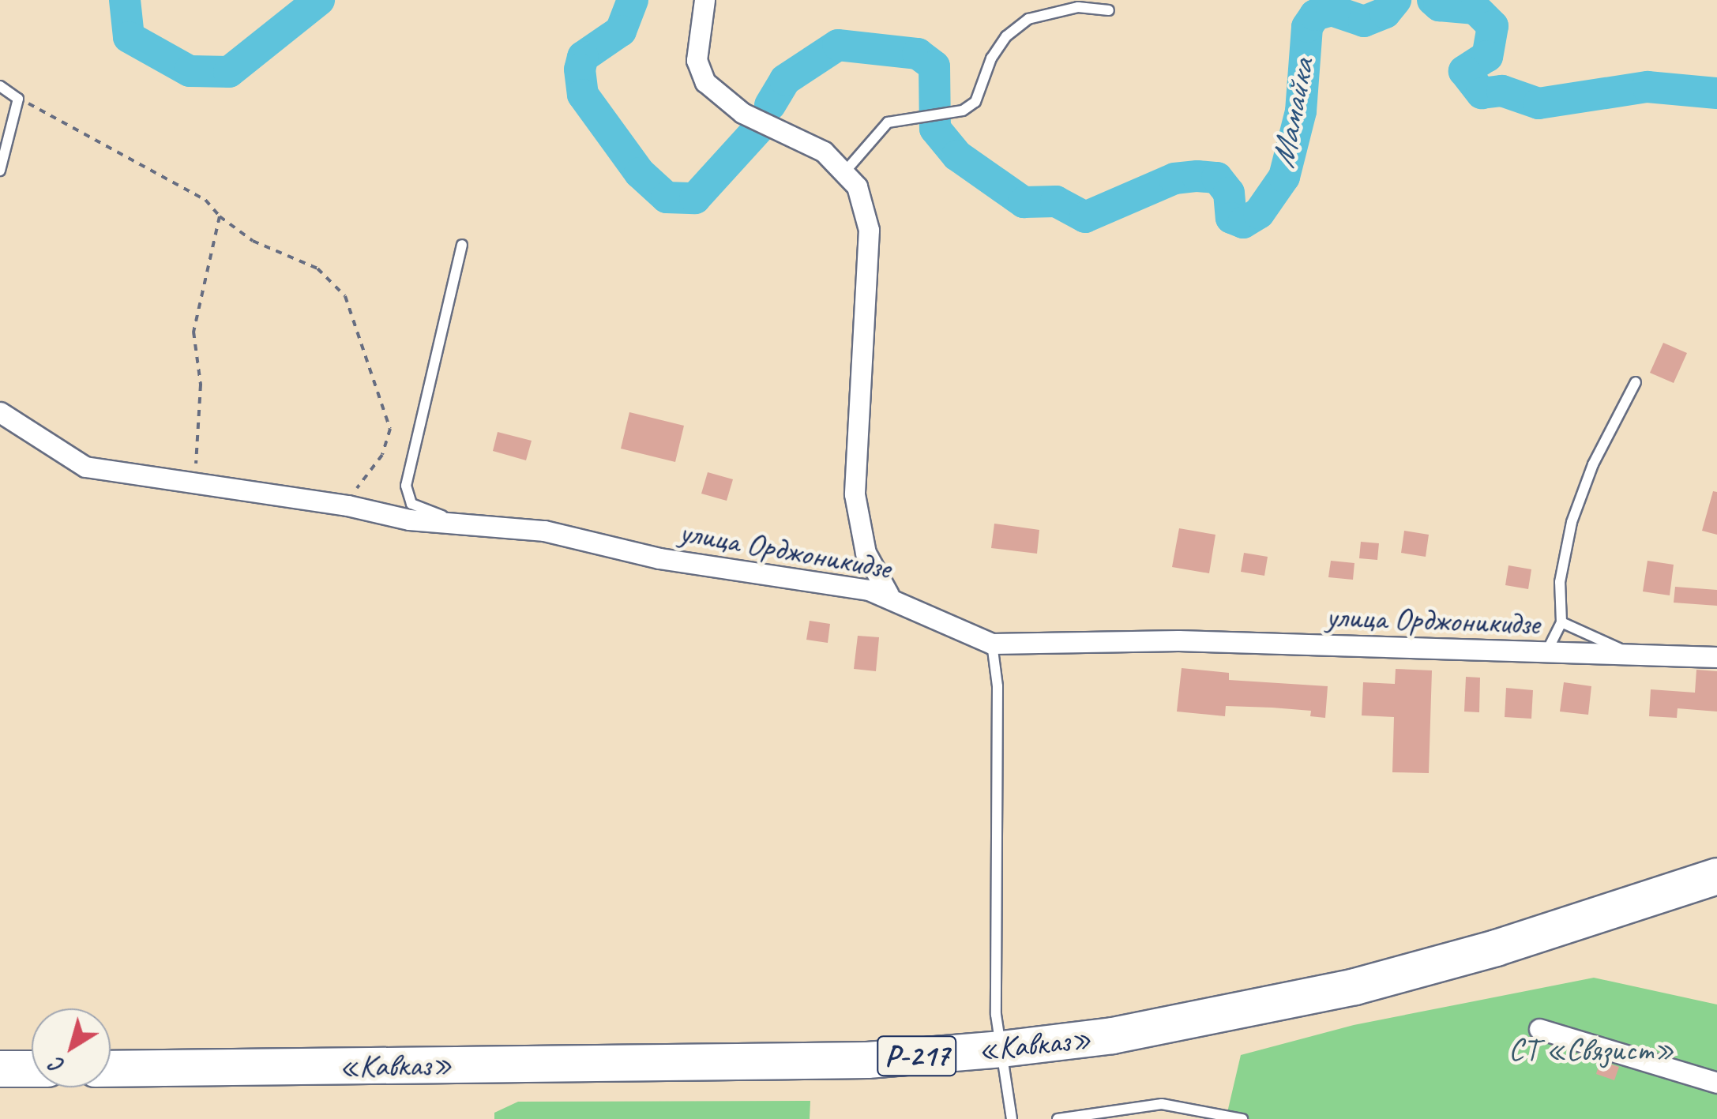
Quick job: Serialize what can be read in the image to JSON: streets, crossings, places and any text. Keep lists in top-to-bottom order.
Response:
{
  "streets": {
    "highway": ["«Кавказ»", "Р-217"],
    "street": ["улица Орджоникидзе"]
  },
  "water": ["Мамайка"],
  "parks": ["СТ «Связист»"],
  "north": "bottom left"
}
